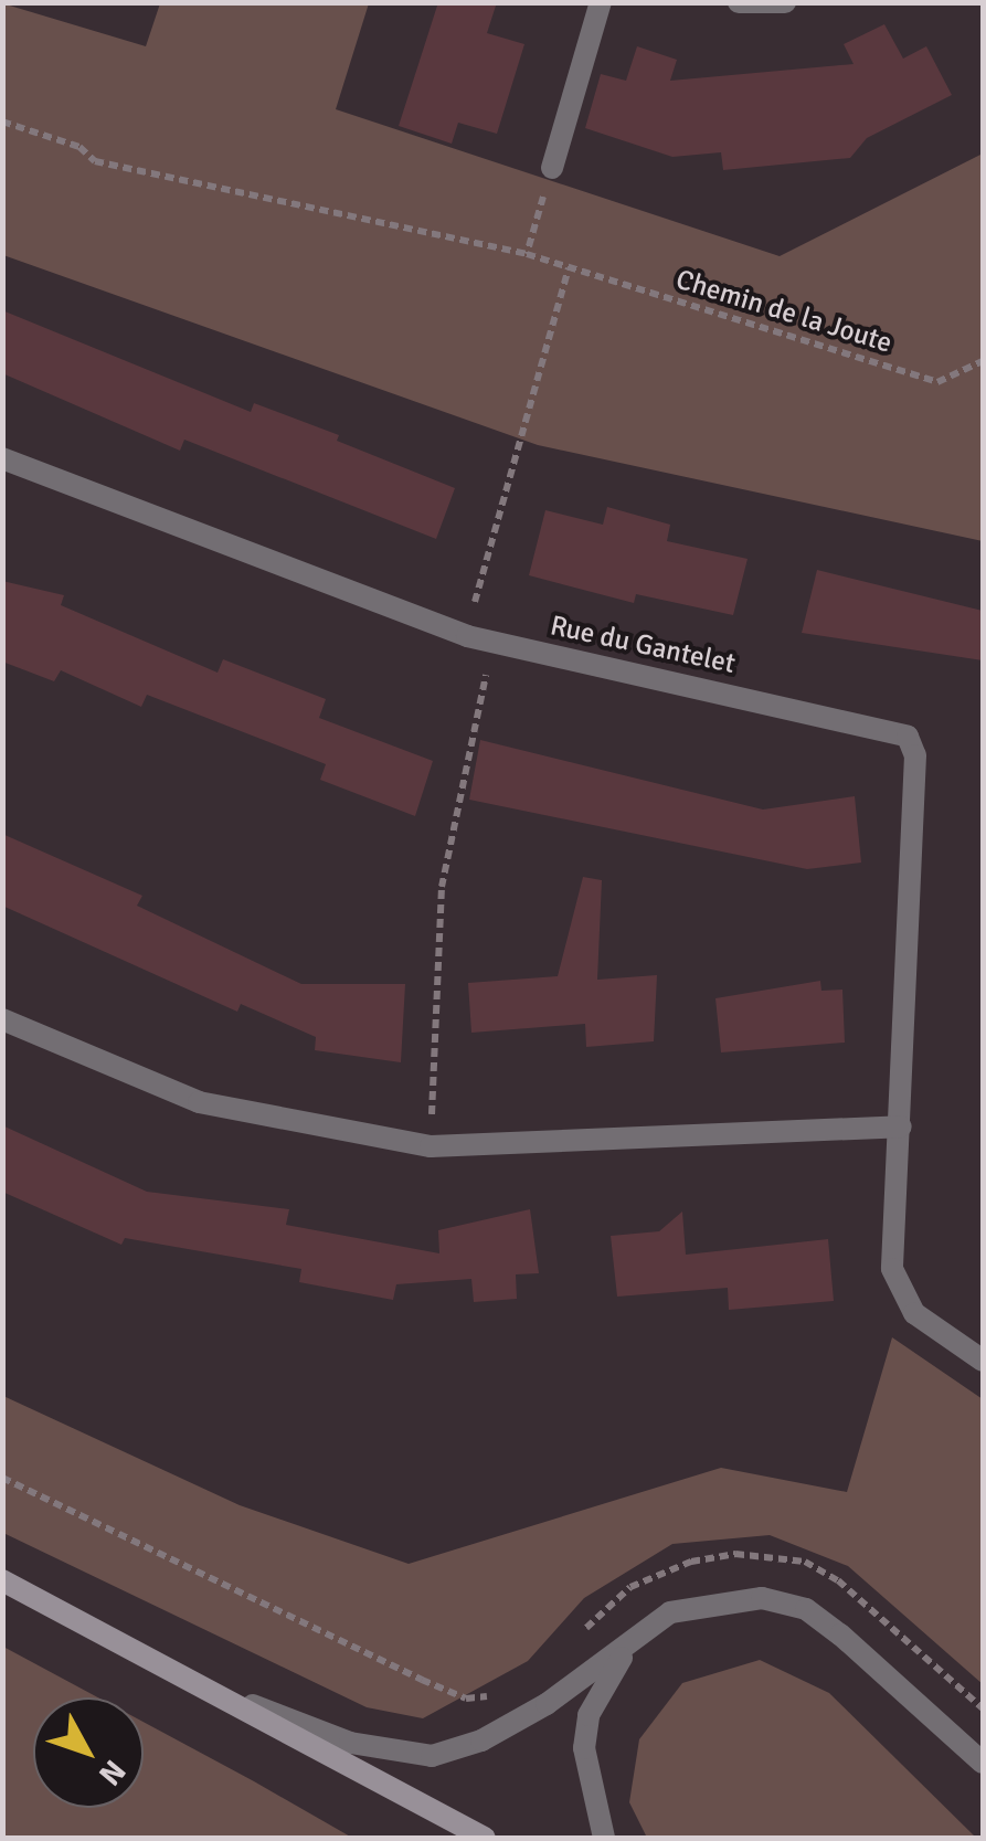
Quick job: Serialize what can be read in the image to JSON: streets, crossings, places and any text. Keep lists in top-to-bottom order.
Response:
{
  "streets": {
    "street": ["Rue du Gantelet"],
    "path": ["Chemin de la Joute"]
  },
  "north": "bottom right"
}
